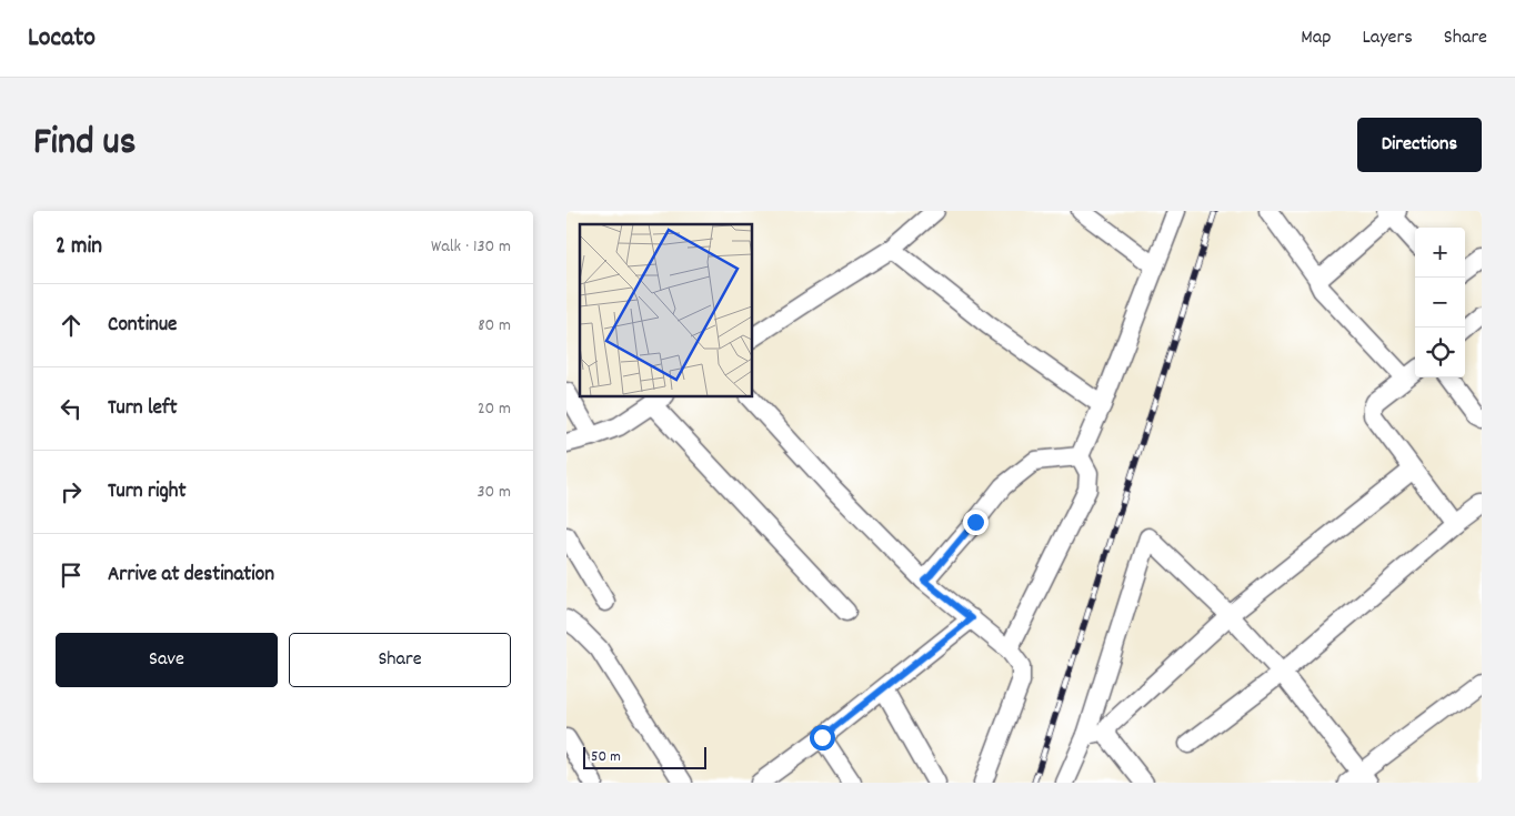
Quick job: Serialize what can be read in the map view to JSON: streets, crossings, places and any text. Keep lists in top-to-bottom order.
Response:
{
  "scale_bar": "50 m",
  "page": {
    "header": "Locato",
    "nav": ["Map", "Layers", "Share"],
    "title": "Find us",
    "buttons": [
      "Directions",
      ["Save", "Share"]
    ],
    "heading": ["2 min", "Walk · 130 m"],
    "map_buttons": ["+", "−"],
    "list": [
      ["Continue", "80 m"],
      ["Turn left", "20 m"],
      ["Turn right", "30 m"],
      "Arrive at destination"
    ],
    "scale": "50 m"
  }
}
